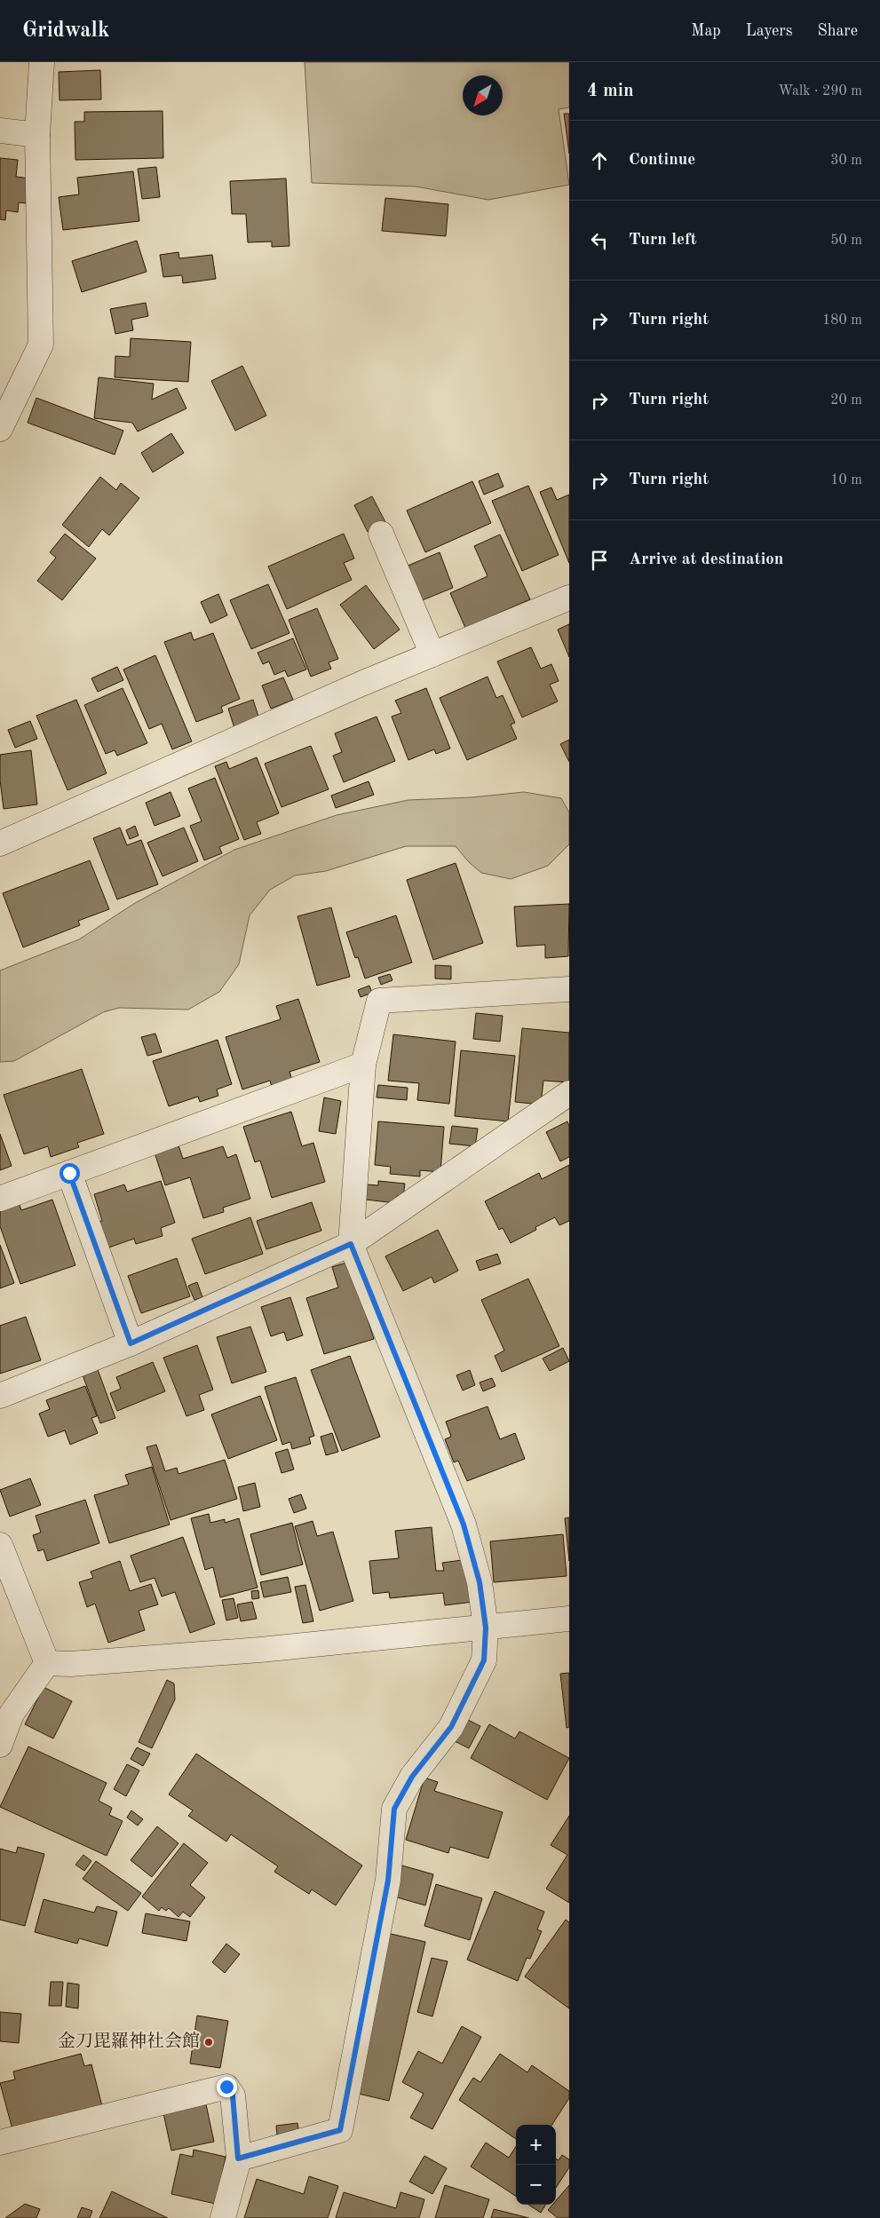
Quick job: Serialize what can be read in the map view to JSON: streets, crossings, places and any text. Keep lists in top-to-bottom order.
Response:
{
  "places": ["金刀毘羅神社会館"],
  "north": "bottom left",
  "page": {
    "header": "Gridwalk",
    "nav": ["Map", "Layers", "Share"],
    "heading": ["4 min", "Walk · 290 m"],
    "list": [
      ["Continue", "30 m"],
      ["Turn left", "50 m"],
      ["Turn right", "180 m"],
      ["Turn right", "20 m"],
      ["Turn right", "10 m"],
      "Arrive at destination"
    ],
    "map_buttons": ["+", "−"]
  }
}
